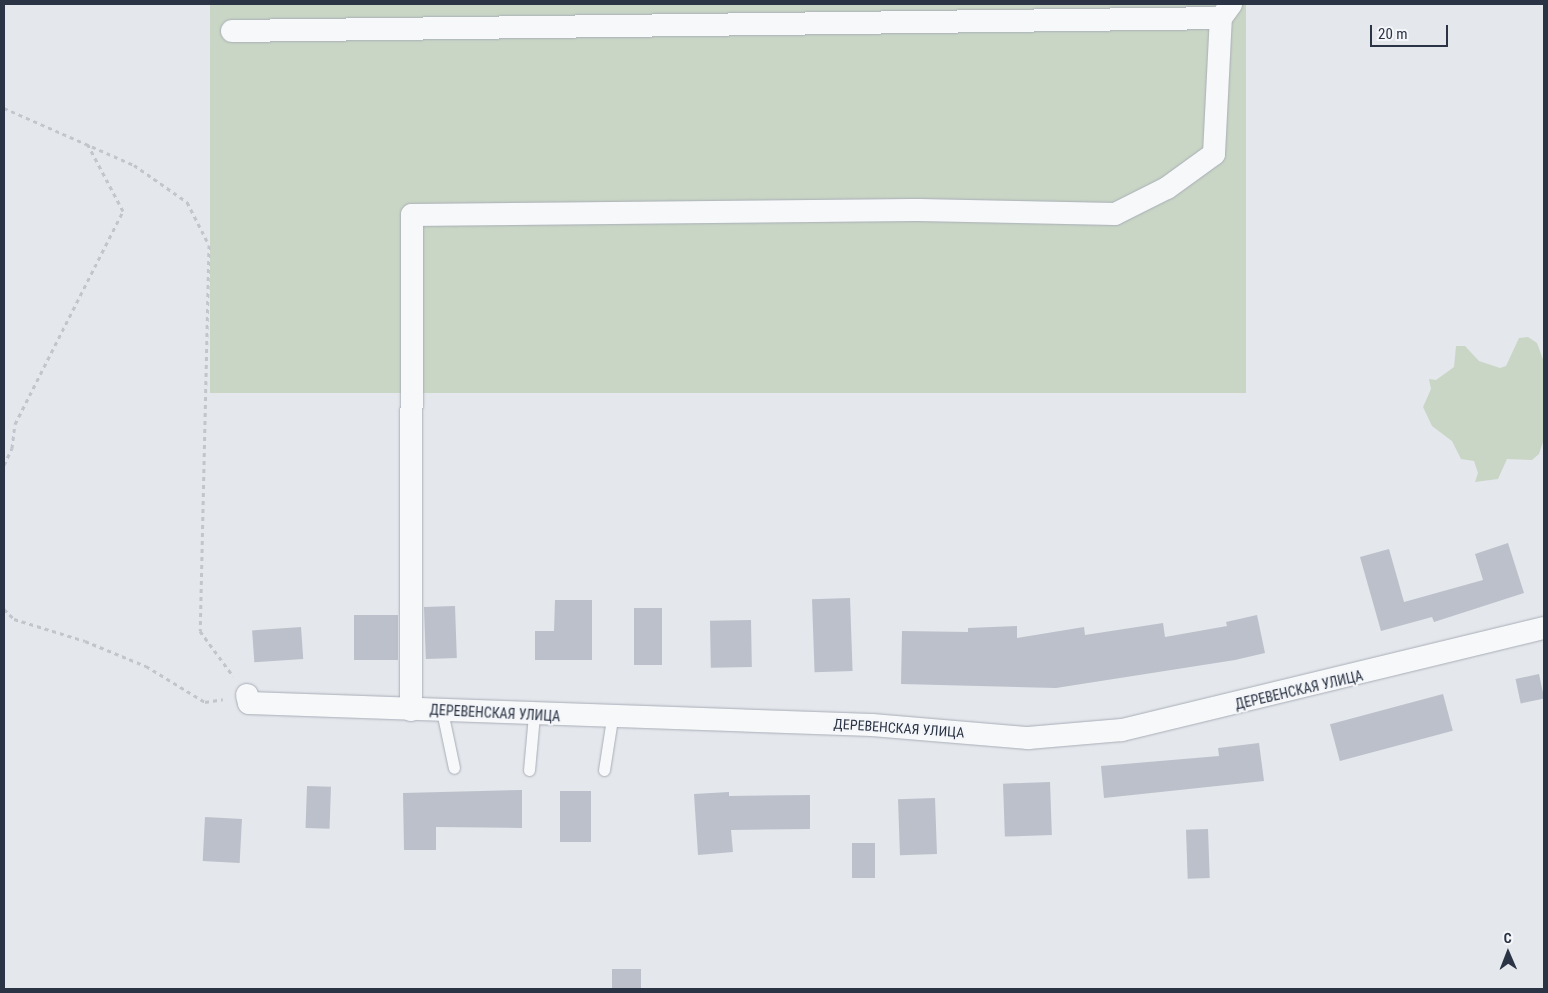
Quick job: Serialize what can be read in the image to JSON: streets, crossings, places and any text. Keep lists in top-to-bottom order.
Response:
{
  "streets": {
    "street": ["ДЕРЕВЕНСКАЯ УЛИЦА"]
  },
  "scale_bar": "20 m",
  "north": "top"
}
